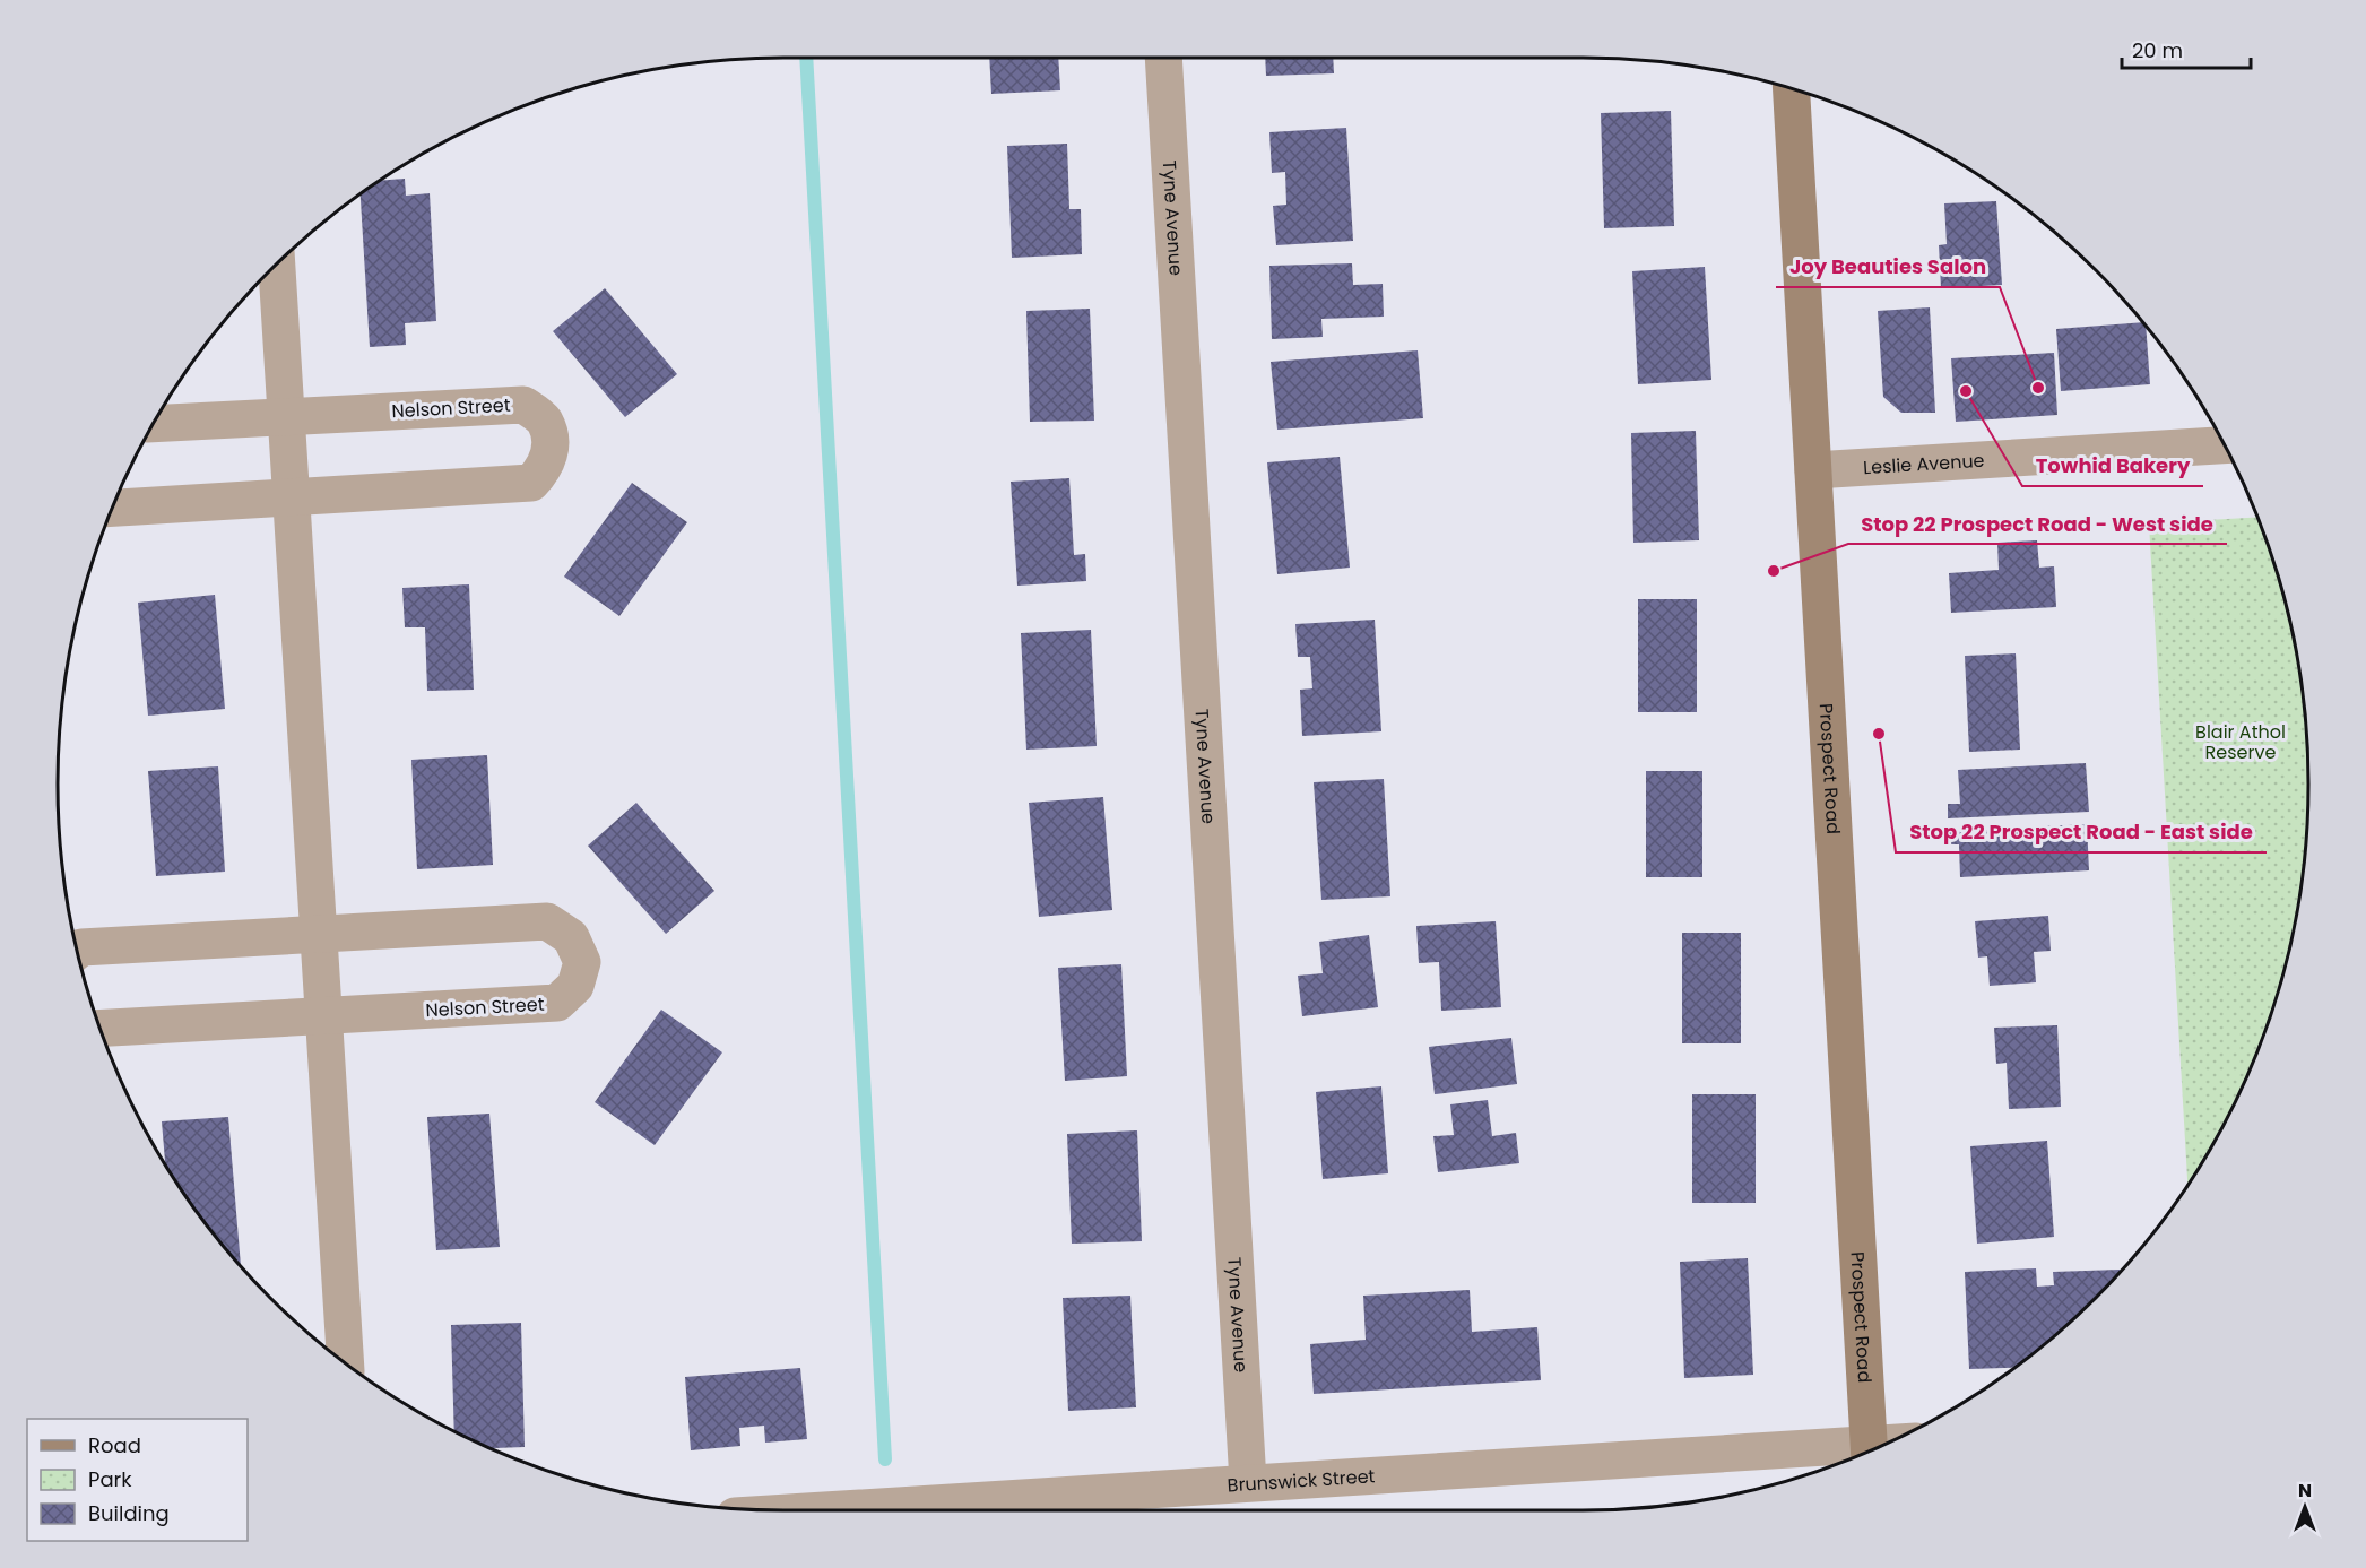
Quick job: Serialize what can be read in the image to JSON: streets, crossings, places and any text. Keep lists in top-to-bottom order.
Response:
{
  "streets": {
    "main road": ["Prospect Road"],
    "street": [
      "Tyne Avenue",
      "Nelson Street",
      "Leslie Avenue",
      "Brunswick Street"
    ]
  },
  "crossings": [
    ["Tyne Avenue", "Brunswick Street"],
    ["Leslie Avenue", "Prospect Road"]
  ],
  "parks": ["Blair Athol Reserve"],
  "places": [
    "Joy Beauties Salon",
    "Towhid Bakery",
    "Stop 22 Prospect Road - West side",
    "Stop 22 Prospect Road - East side"
  ],
  "legend": ["Road", "Park", "Building"],
  "scale_bar": "20 m",
  "north": "top"
}
